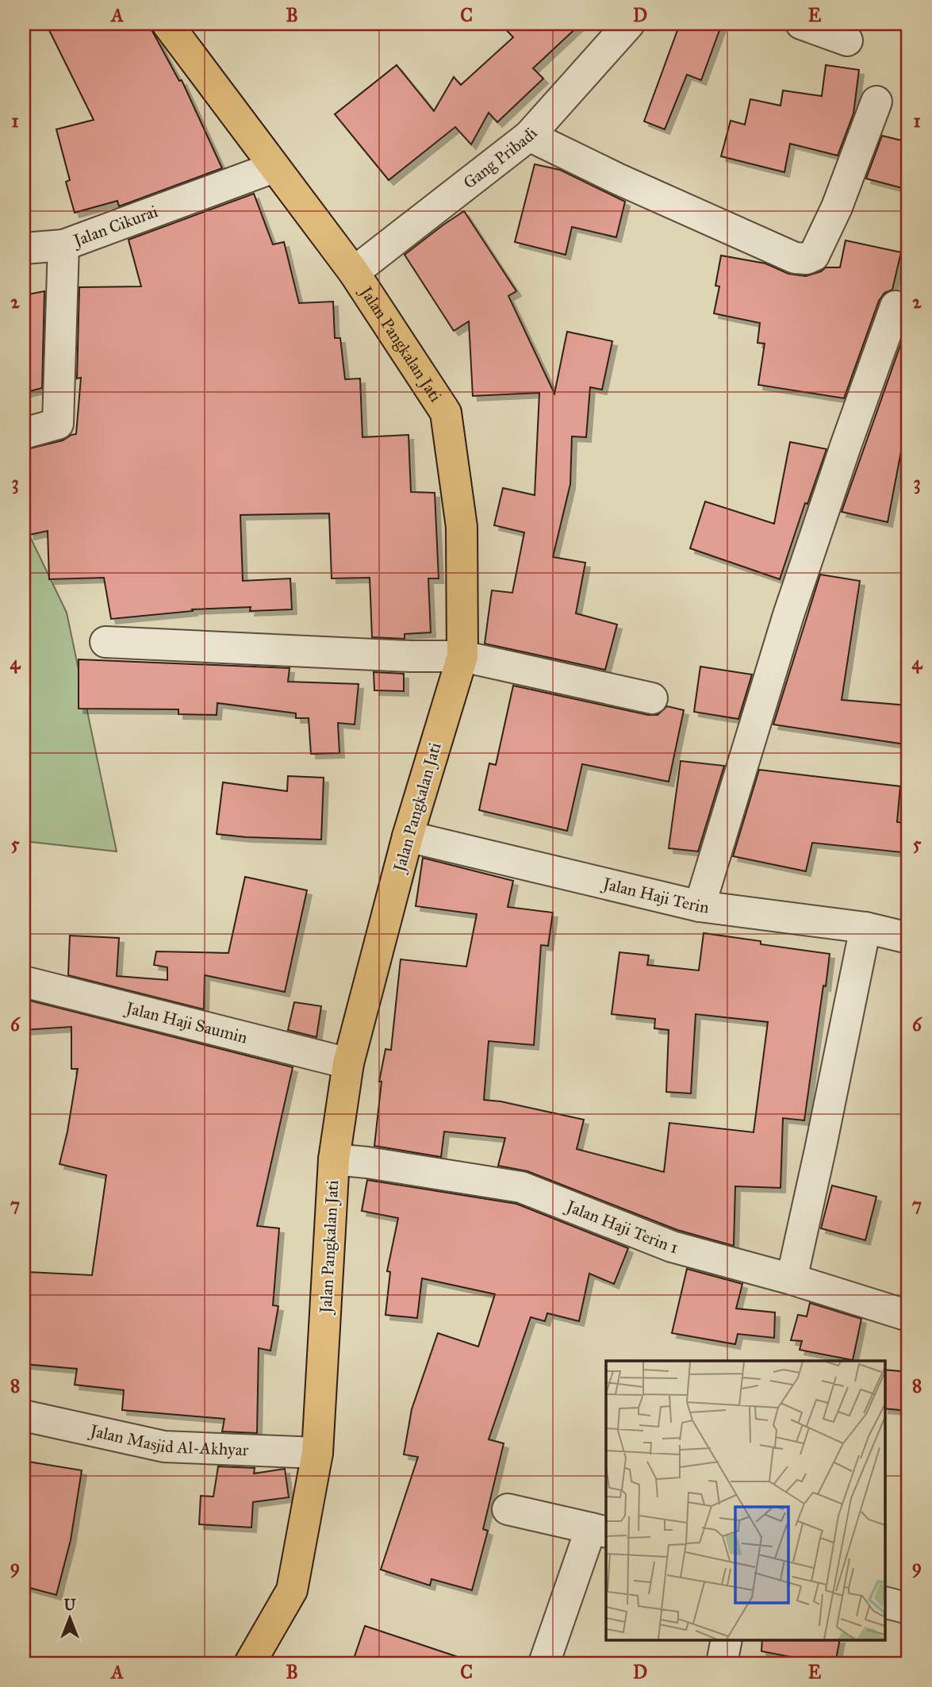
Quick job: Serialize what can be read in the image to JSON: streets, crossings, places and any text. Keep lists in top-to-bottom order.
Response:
{
  "streets": {
    "main road": ["Jalan Pangkalan Jati"],
    "street": [
      "Gang Pribadi",
      "Jalan Cikurai",
      "Jalan Haji Terin",
      "Jalan Haji Saumin",
      "Jalan Haji Terin 1",
      "Jalan Masjid Al-Akhyar"
    ]
  },
  "crossings": [
    ["Gang Pribadi", "Jalan Pangkalan Jati"],
    ["Jalan Cikurai", "Jalan Pangkalan Jati"],
    ["Jalan Pangkalan Jati", "Jalan Haji Terin"],
    ["Jalan Pangkalan Jati", "Jalan Haji Saumin"],
    ["Jalan Pangkalan Jati", "Jalan Haji Terin 1"],
    ["Jalan Pangkalan Jati", "Jalan Masjid Al-Akhyar"]
  ],
  "north": "top",
  "grid": {
    "columns": [
      "A",
      "B",
      "C",
      "D",
      "E"
    ],
    "rows": [
      "1",
      "2",
      "3",
      "4",
      "5",
      "6",
      "7",
      "8",
      "9"
    ]
  }
}
